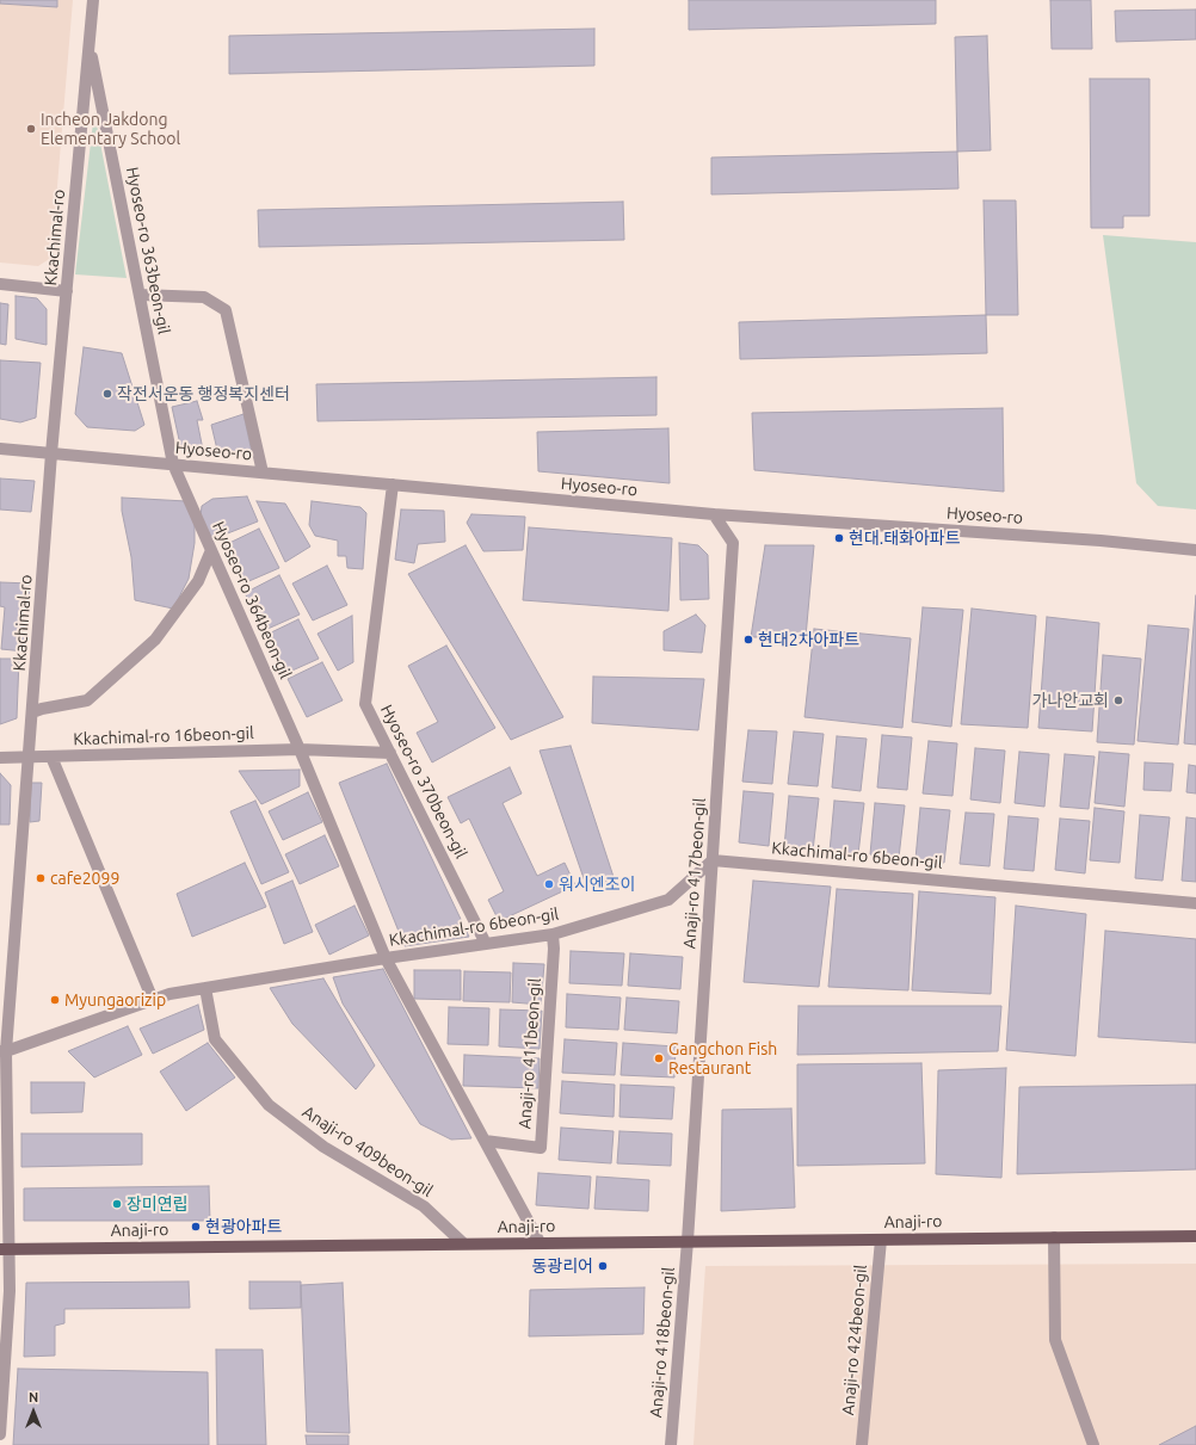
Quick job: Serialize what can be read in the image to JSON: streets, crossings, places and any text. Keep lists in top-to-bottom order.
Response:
{
  "streets": {
    "main road": ["Anaji-ro"],
    "street": [
      "Kkachimal-ro",
      "Hyoseo-ro 363beon-gil",
      "Hyoseo-ro",
      "Hyoseo-ro 364beon-gil",
      "Kkachimal-ro 16beon-gil",
      "Hyoseo-ro 370beon-gil",
      "Kkachimal-ro 6beon-gil",
      "Anaji-ro 417beon-gil",
      "Anaji-ro 411beon-gil",
      "Anaji-ro 409beon-gil",
      "Anaji-ro 424beon-gil",
      "Anaji-ro 418beon-gil"
    ]
  },
  "crossings": [
    ["Kkachimal-ro", "Hyoseo-ro 363beon-gil"],
    ["Kkachimal-ro", "Hyoseo-ro"],
    ["Kkachimal-ro", "Kkachimal-ro 16beon-gil"],
    ["Kkachimal-ro", "Kkachimal-ro 6beon-gil"],
    ["Kkachimal-ro", "Anaji-ro"],
    ["Hyoseo-ro 363beon-gil", "Hyoseo-ro"],
    ["Hyoseo-ro 363beon-gil", "Hyoseo-ro 364beon-gil"],
    ["Hyoseo-ro", "Hyoseo-ro 364beon-gil"],
    ["Hyoseo-ro", "Hyoseo-ro 370beon-gil"],
    ["Hyoseo-ro", "Anaji-ro 417beon-gil"],
    ["Hyoseo-ro 364beon-gil", "Kkachimal-ro 16beon-gil"],
    ["Hyoseo-ro 364beon-gil", "Kkachimal-ro 6beon-gil"],
    ["Kkachimal-ro 16beon-gil", "Hyoseo-ro 370beon-gil"],
    ["Hyoseo-ro 370beon-gil", "Kkachimal-ro 6beon-gil"],
    ["Kkachimal-ro 6beon-gil", "Anaji-ro 417beon-gil"],
    ["Kkachimal-ro 6beon-gil", "Anaji-ro 411beon-gil"],
    ["Kkachimal-ro 6beon-gil", "Anaji-ro 409beon-gil"],
    ["Anaji-ro 417beon-gil", "Anaji-ro"],
    ["Anaji-ro 417beon-gil", "Anaji-ro 418beon-gil"],
    ["Anaji-ro 409beon-gil", "Anaji-ro"],
    ["Anaji-ro", "Anaji-ro 424beon-gil"],
    ["Anaji-ro", "Anaji-ro 418beon-gil"]
  ],
  "places": [
    "Incheon Jakdong Elementary School",
    "작전서운동 행정복지센터",
    "현대.태화아파트",
    "현대2차아파트",
    "가나안교회",
    "cafe2099",
    "워시엔조이",
    "Myungaorizip",
    "Gangchon Fish Restaurant",
    "장미연립",
    "현광아파트",
    "동광리어"
  ],
  "north": "top"
}
